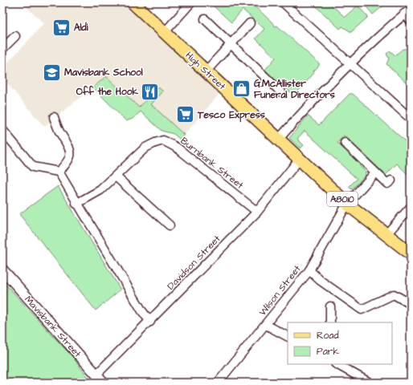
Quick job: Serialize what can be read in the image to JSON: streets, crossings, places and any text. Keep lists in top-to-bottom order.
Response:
{
  "streets": {
    "main road": ["High Street", "A8010"],
    "street": [
      "Burnbank Street",
      "Davidson Street",
      "Wilson Street",
      "Mavisbank Street"
    ]
  },
  "crossings": [
    ["High Street", "A8010"],
    ["Burnbank Street", "Davidson Street"],
    ["A8010", "Davidson Street"],
    ["A8010", "Wilson Street"],
    ["Davidson Street", "Mavisbank Street"]
  ],
  "places": {
    "supermarket": ["Aldi", "Tesco Express"],
    "school or university": ["Mavisbank School"],
    "shop": ["G.McAllister Funeral Directors"],
    "restaurant": ["Off the Hook"]
  },
  "legend": ["Road", "Park"]
}
